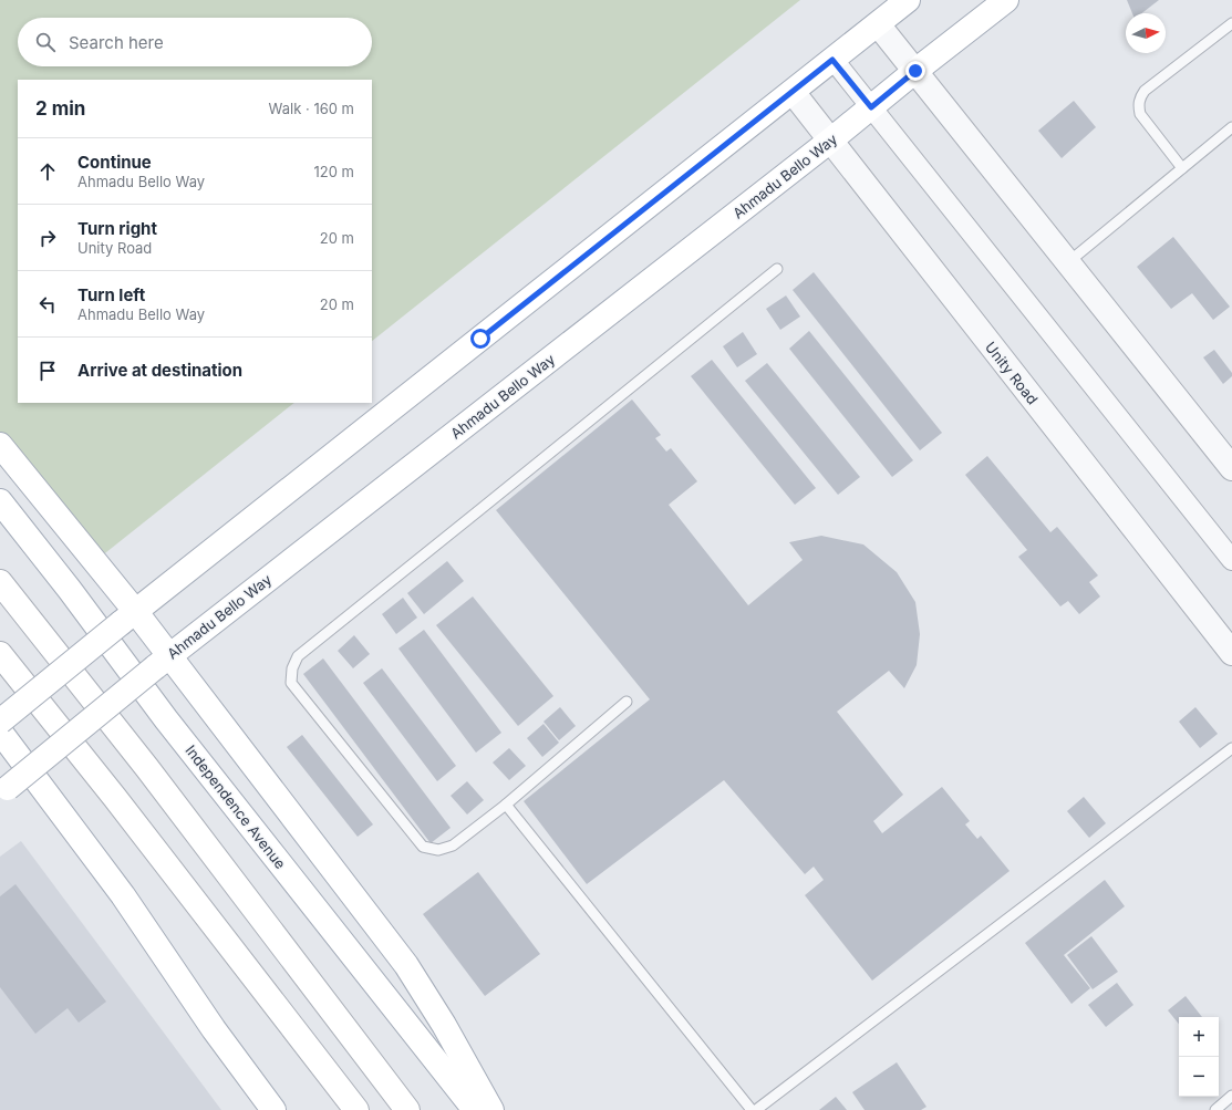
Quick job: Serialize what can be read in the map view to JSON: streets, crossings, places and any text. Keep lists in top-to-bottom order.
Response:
{
  "streets": {
    "main road": ["Ahmadu Bello Way", "Independence Avenue"],
    "street": ["Unity Road"]
  },
  "crossings": [
    ["Ahmadu Bello Way", "Unity Road"]
  ],
  "north": "right",
  "page": {
    "search": "Search here",
    "heading": ["2 min", "Walk · 160 m"],
    "list": [
      ["Continue", "Ahmadu Bello Way", "120 m"],
      ["Turn right", "Unity Road", "20 m"],
      ["Turn left", "Ahmadu Bello Way", "20 m"],
      "Arrive at destination"
    ],
    "map_buttons": ["+", "−"]
  }
}
